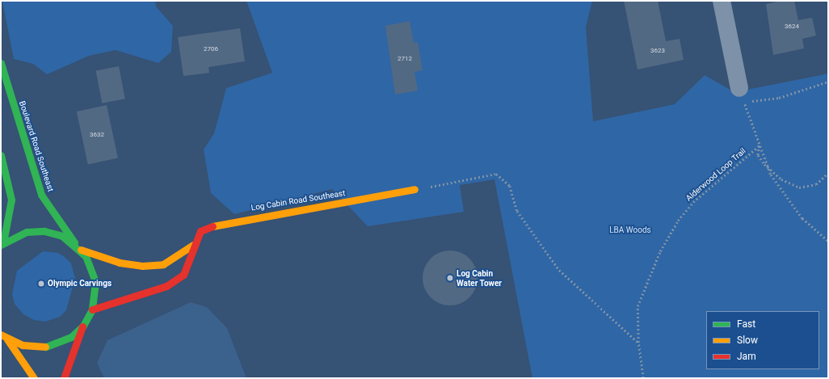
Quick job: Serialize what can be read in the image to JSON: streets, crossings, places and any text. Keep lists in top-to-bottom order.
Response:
{
  "streets": {
    "street": ["Boulevard Road Southeast", "Log Cabin Road Southeast"],
    "path": ["Alderwood Loop Trail"]
  },
  "crossings": [
    ["Boulevard Road Southeast", "Log Cabin Road Southeast"]
  ],
  "parks": ["LBA Woods"],
  "places": ["Log Cabin Water Tower", "Olympic Carvings"],
  "house_numbers": [
    "3624",
    "2706",
    "3623",
    "2712",
    "3632"
  ],
  "legend": ["Fast", "Slow", "Jam"]
}
